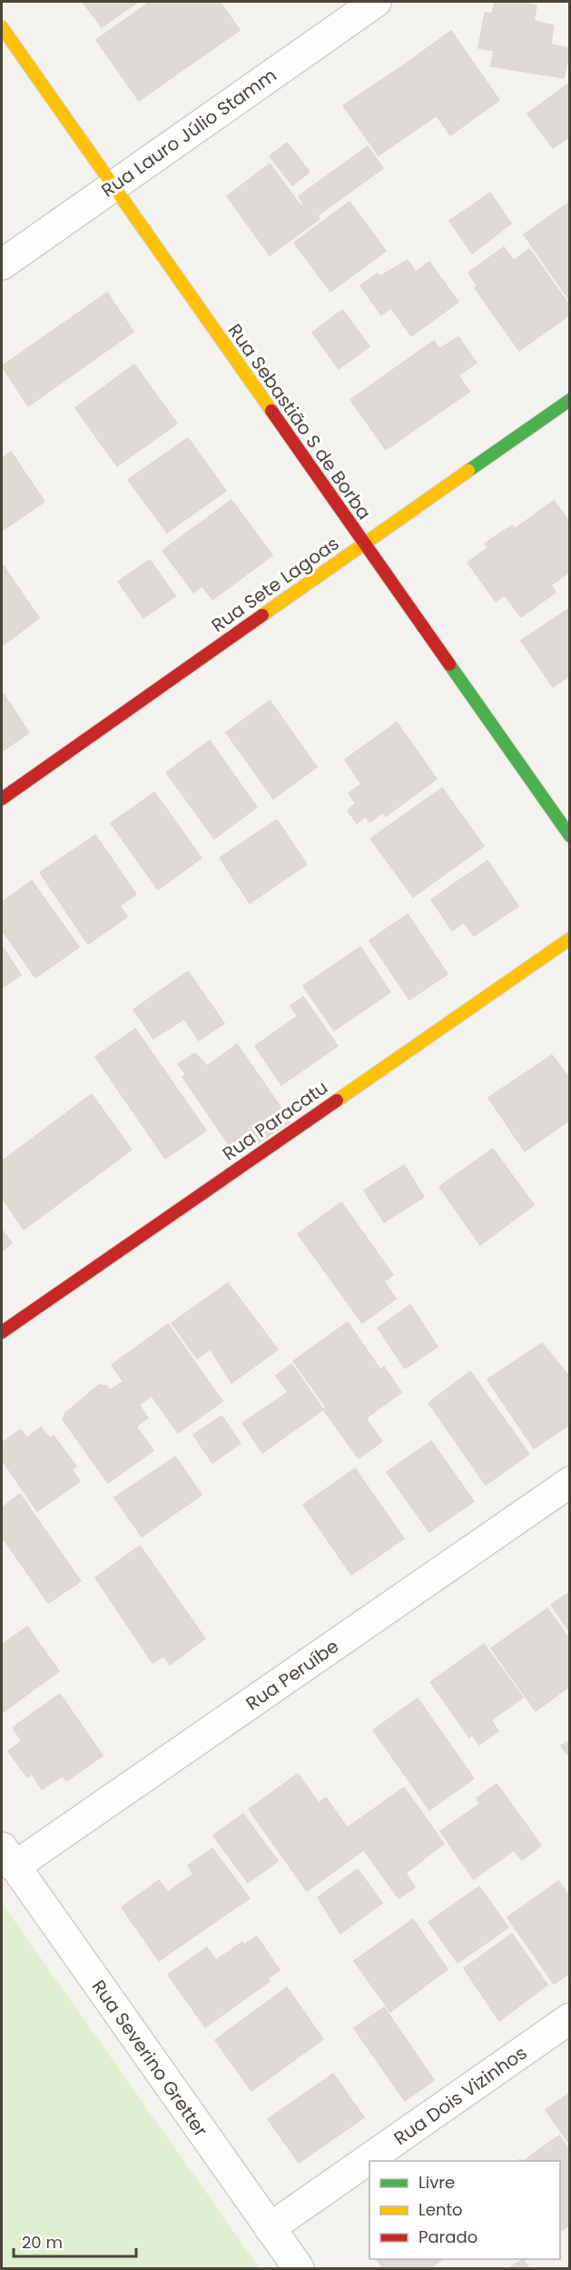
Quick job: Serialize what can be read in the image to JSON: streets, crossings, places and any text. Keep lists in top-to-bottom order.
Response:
{
  "streets": {
    "street": [
      "Rua Lauro Júlio Stamm",
      "Rua Sebastião S de Borba",
      "Rua Sete Lagoas",
      "Rua Paracatu",
      "Rua Peruíbe",
      "Rua Severino Gretter",
      "Rua Dois Vizinhos"
    ]
  },
  "crossings": [
    ["Rua Lauro Júlio Stamm", "Rua Sebastião S de Borba"],
    ["Rua Sebastião S de Borba", "Rua Sete Lagoas"],
    ["Rua Peruíbe", "Rua Severino Gretter"],
    ["Rua Severino Gretter", "Rua Dois Vizinhos"]
  ],
  "legend": ["Livre", "Lento", "Parado"],
  "scale_bar": "20 m"
}
